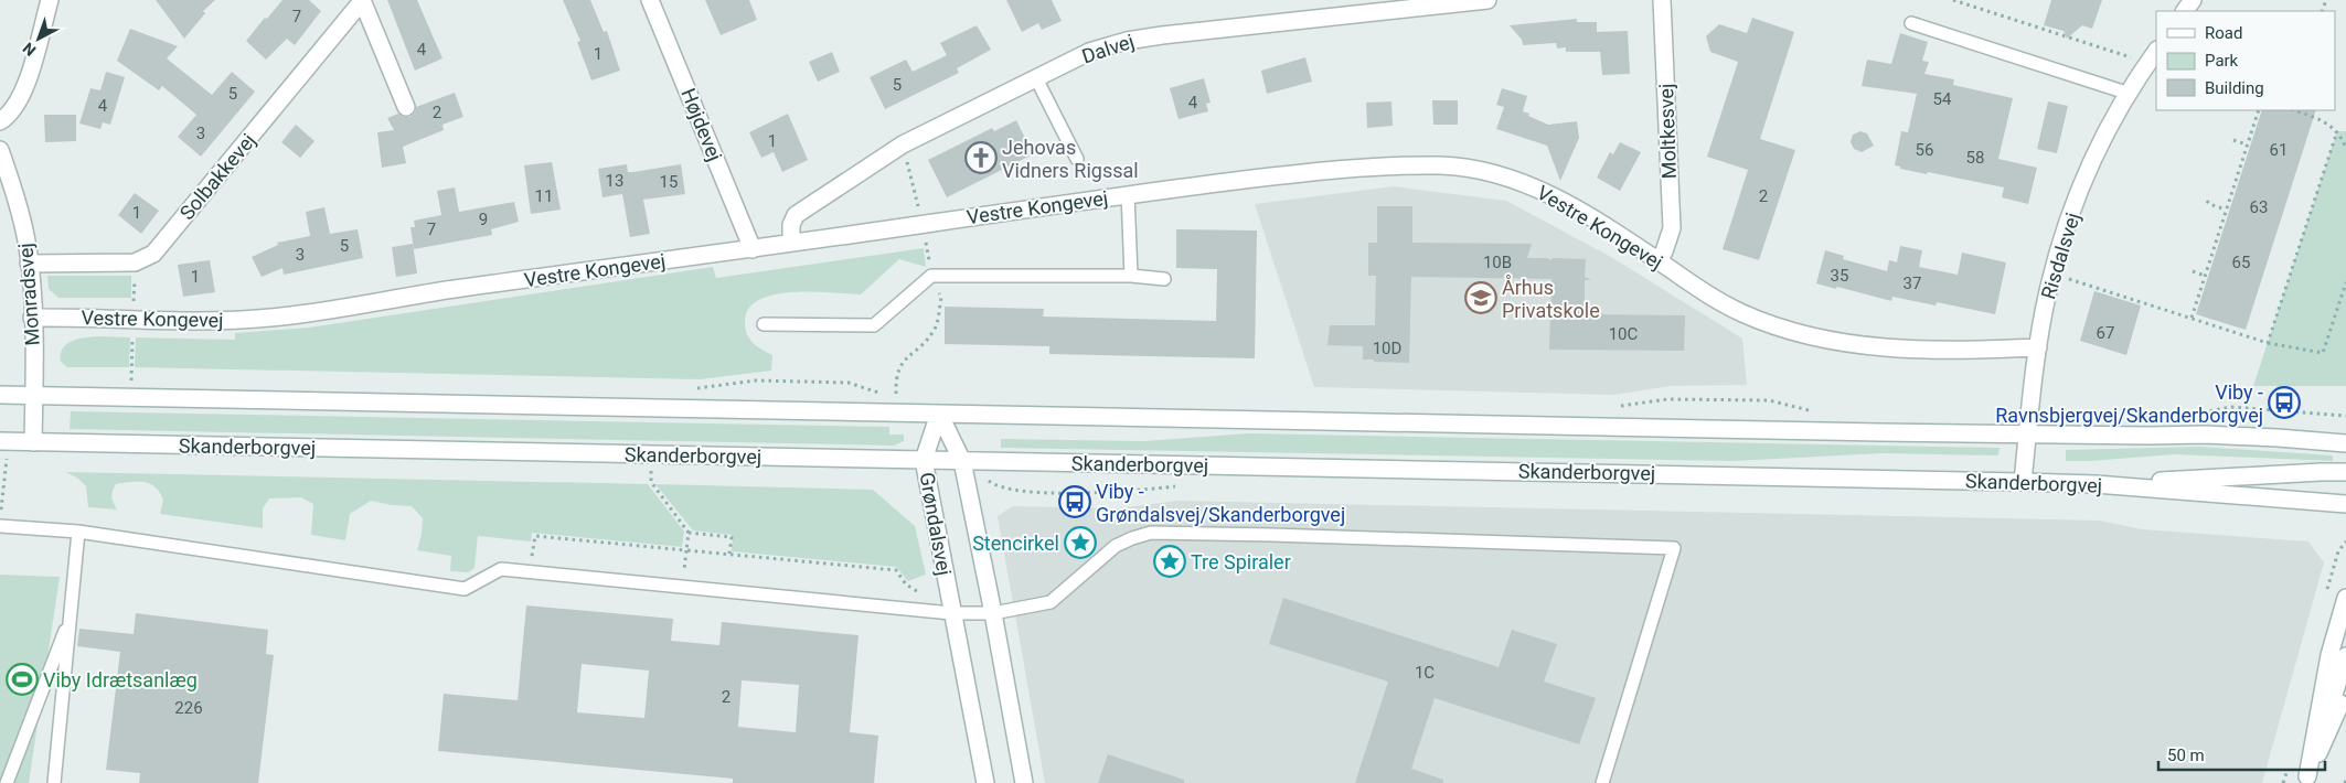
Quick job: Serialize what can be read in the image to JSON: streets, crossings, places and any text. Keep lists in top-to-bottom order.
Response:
{
  "streets": {
    "street": [
      "Dalvej",
      "Højdevej",
      "Moltkesvej",
      "Solbakkevej",
      "Vestre Kongevej",
      "Risdalsvej",
      "Monradsvej",
      "Skanderborgvej",
      "Grøndalsvej"
    ]
  },
  "crossings": [
    ["Dalvej", "Vestre Kongevej"],
    ["Højdevej", "Vestre Kongevej"],
    ["Moltkesvej", "Vestre Kongevej"],
    ["Solbakkevej", "Monradsvej"],
    ["Vestre Kongevej", "Risdalsvej"],
    ["Vestre Kongevej", "Monradsvej"],
    ["Risdalsvej", "Skanderborgvej"],
    ["Monradsvej", "Skanderborgvej"],
    ["Skanderborgvej", "Grøndalsvej"]
  ],
  "places": {
    "church": ["Jehovas Vidners Rigssal"],
    "school or university": ["Århus Privatskole"],
    "bus stop": ["Viby - Ravnsbjergvej/Skanderborgvej", "Viby - Grøndalsvej/Skanderborgvej"],
    "place": ["Stencirkel", "Tre Spiraler"],
    "sports": ["Viby Idrætsanlæg"]
  },
  "house_numbers": [
    "7",
    "4",
    "1",
    "5",
    "5",
    "54",
    "4",
    "4",
    "2",
    "3",
    "1",
    "56",
    "61",
    "58",
    "13",
    "15",
    "11",
    "2",
    "63",
    "1",
    "9",
    "7",
    "5",
    "3",
    "10B",
    "65",
    "35",
    "1",
    "37",
    "67",
    "10C",
    "10D",
    "1C",
    "2",
    "226"
  ],
  "legend": ["Road", "Park", "Building"],
  "scale_bar": "50 m",
  "north": "bottom left"
}
